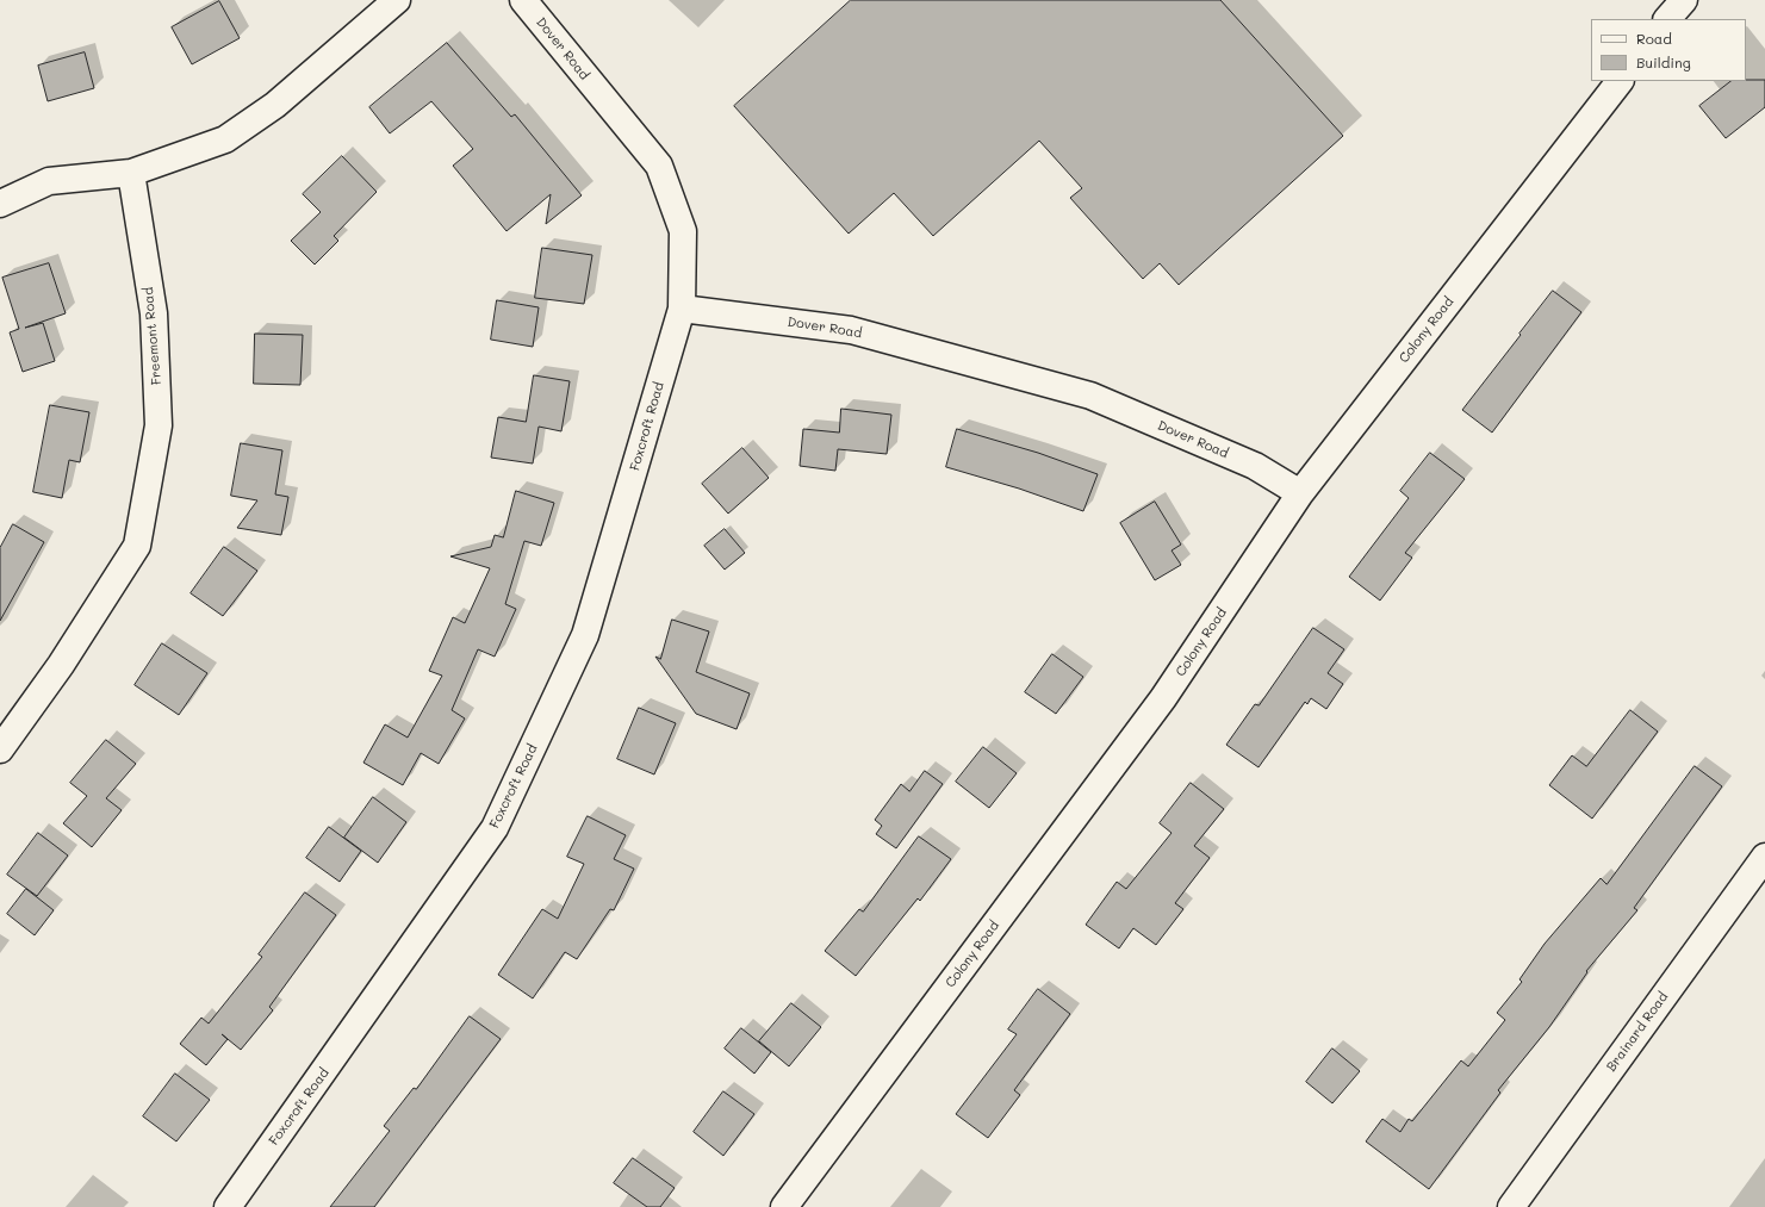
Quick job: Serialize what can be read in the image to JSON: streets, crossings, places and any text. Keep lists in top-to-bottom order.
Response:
{
  "streets": {
    "street": [
      "Dover Road",
      "Colony Road",
      "Freemont Road",
      "Foxcroft Road",
      "Brainard Road"
    ]
  },
  "crossings": [
    ["Dover Road", "Colony Road"],
    ["Dover Road", "Foxcroft Road"]
  ],
  "legend": ["Road", "Building"]
}
